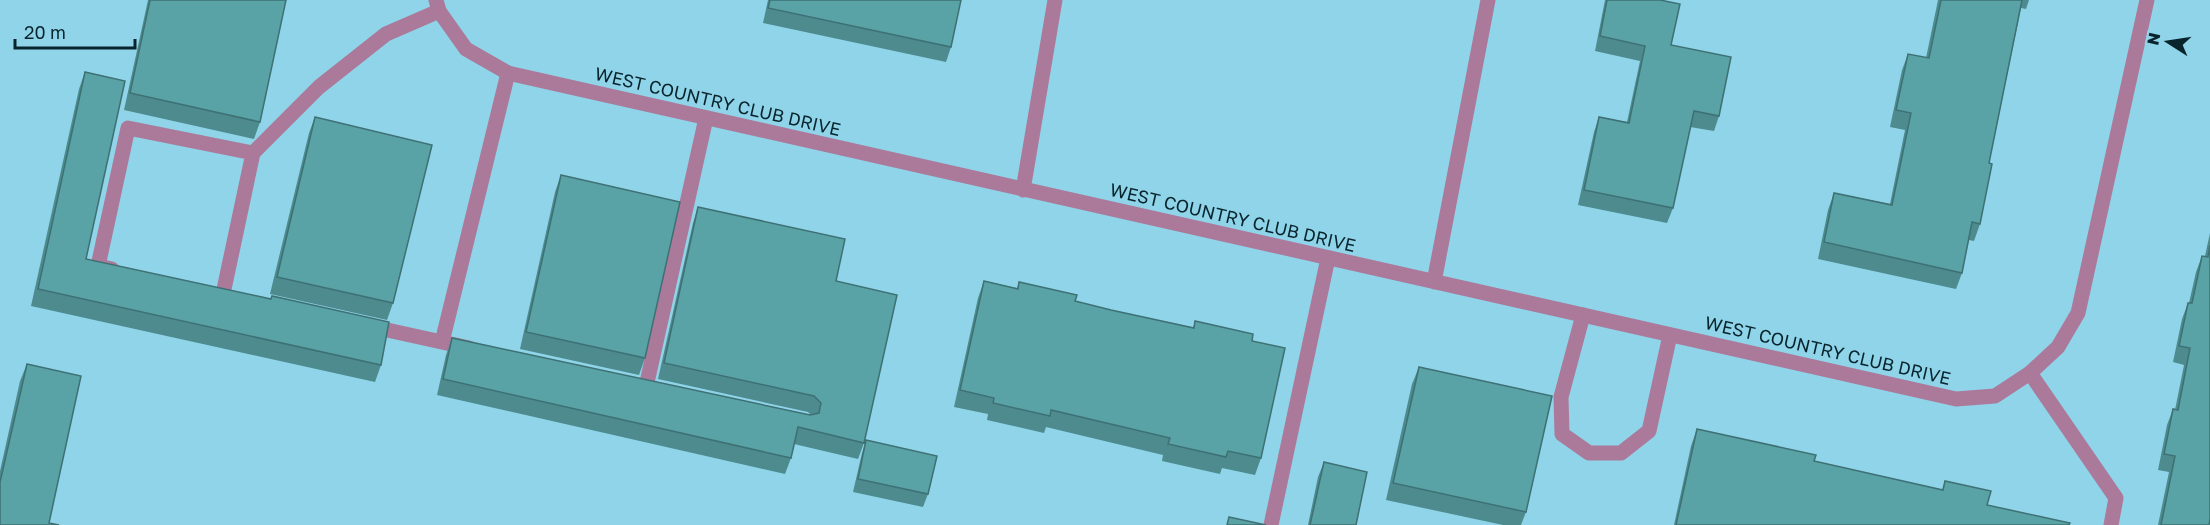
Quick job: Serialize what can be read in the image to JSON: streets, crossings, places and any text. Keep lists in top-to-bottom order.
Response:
{
  "streets": {
    "street": ["WEST COUNTRY CLUB DRIVE"]
  },
  "scale_bar": "20 m",
  "north": "left"
}
